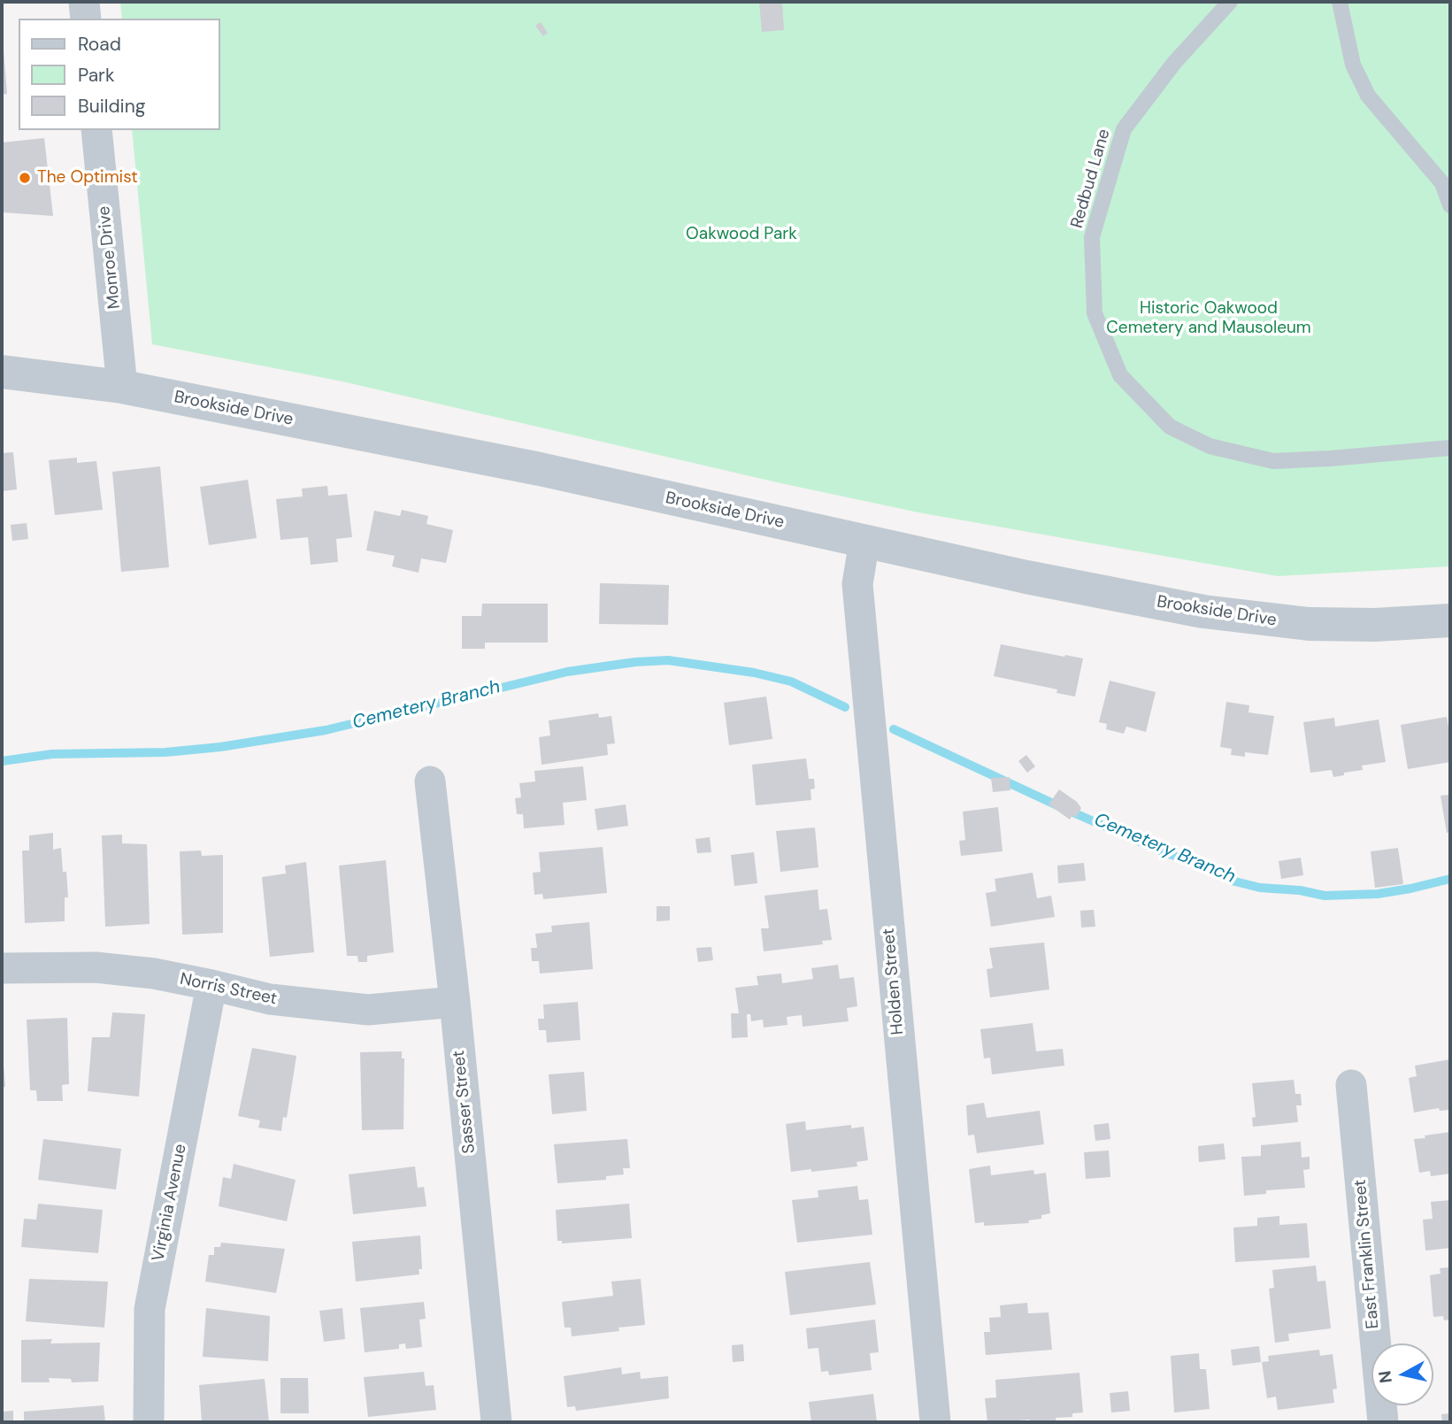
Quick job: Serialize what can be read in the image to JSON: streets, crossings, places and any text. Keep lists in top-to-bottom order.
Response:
{
  "streets": {
    "street": [
      "Monroe Drive",
      "Brookside Drive",
      "Holden Street",
      "Norris Street",
      "Sasser Street",
      "Virginia Avenue",
      "East Franklin Street"
    ],
    "lane": ["Redbud Lane"]
  },
  "crossings": [
    ["Monroe Drive", "Brookside Drive"],
    ["Brookside Drive", "Holden Street"],
    ["Norris Street", "Sasser Street"],
    ["Norris Street", "Virginia Avenue"]
  ],
  "water": ["Cemetery Branch"],
  "parks": ["Oakwood Park", "Historic Oakwood Cemetery and Mausoleum"],
  "places": ["The Optimist"],
  "legend": ["Road", "Park", "Building"],
  "north": "left"
}
